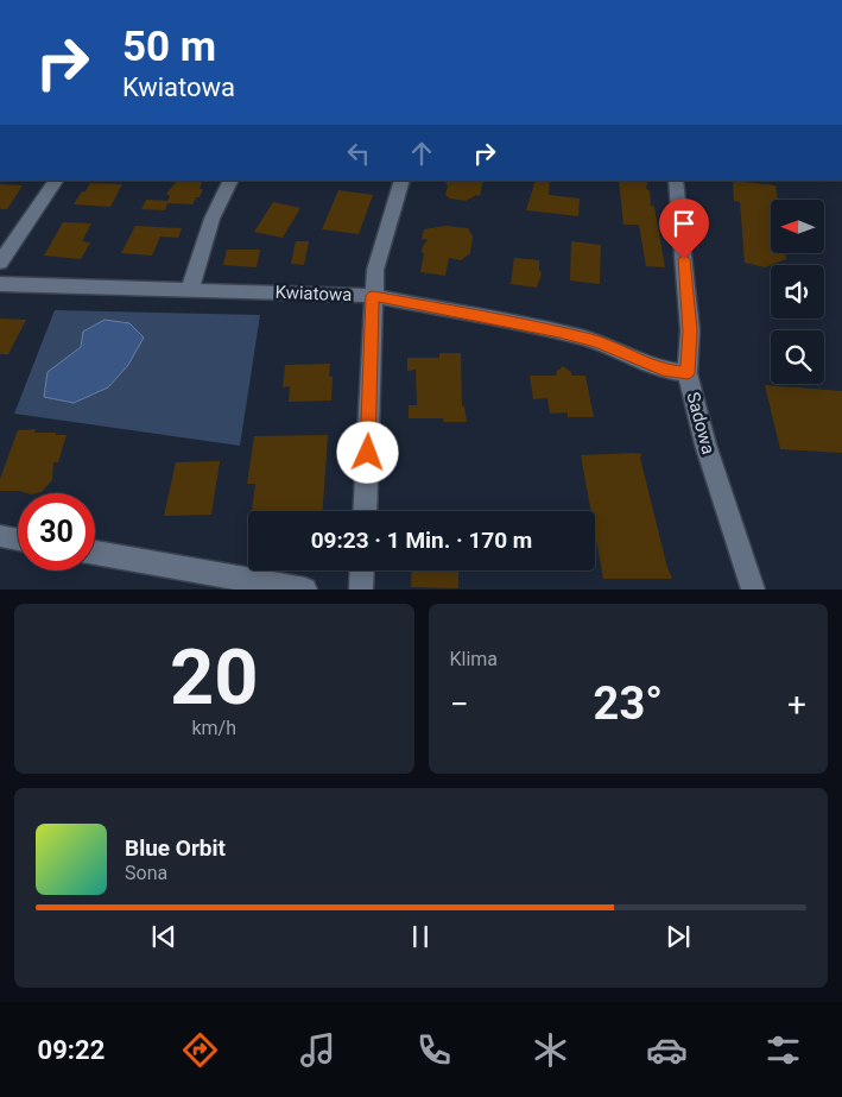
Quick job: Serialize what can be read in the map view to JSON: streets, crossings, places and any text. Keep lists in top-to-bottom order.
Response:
{
  "streets": {
    "street": ["Kwiatowa", "Sadowa"]
  },
  "crossings": [
    ["Kwiatowa", "Sadowa"]
  ],
  "north": "left",
  "page": {
    "turn": ["50 m", "Kwiatowa"],
    "limit": "30",
    "trip": "09:23 · 1 Min. · 170 m",
    "tile": [
      ["20", "km/h"],
      "Klima"
    ],
    "heat": ["−", "23°", "+"],
    "song": ["Blue Orbit", "Sona"],
    "tabs": "09:22"
  }
}
